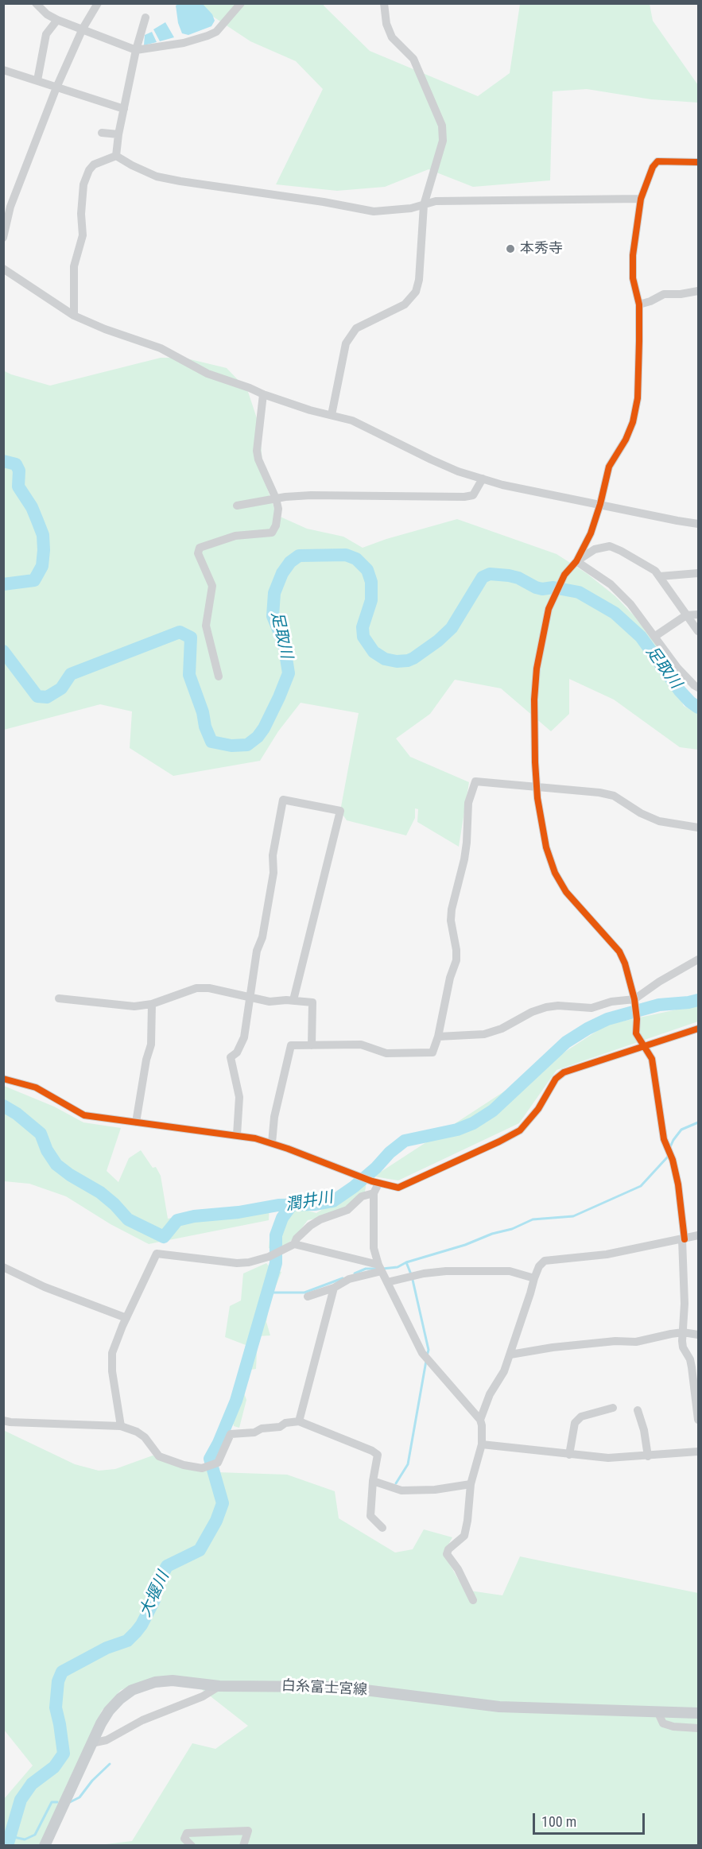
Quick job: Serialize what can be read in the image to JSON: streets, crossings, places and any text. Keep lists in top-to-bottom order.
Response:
{
  "streets": {
    "main road": ["白糸富士宮線"]
  },
  "water": ["足取川", "潤井川", "大堰川"],
  "places": ["本秀寺"],
  "scale_bar": "100 m"
}
